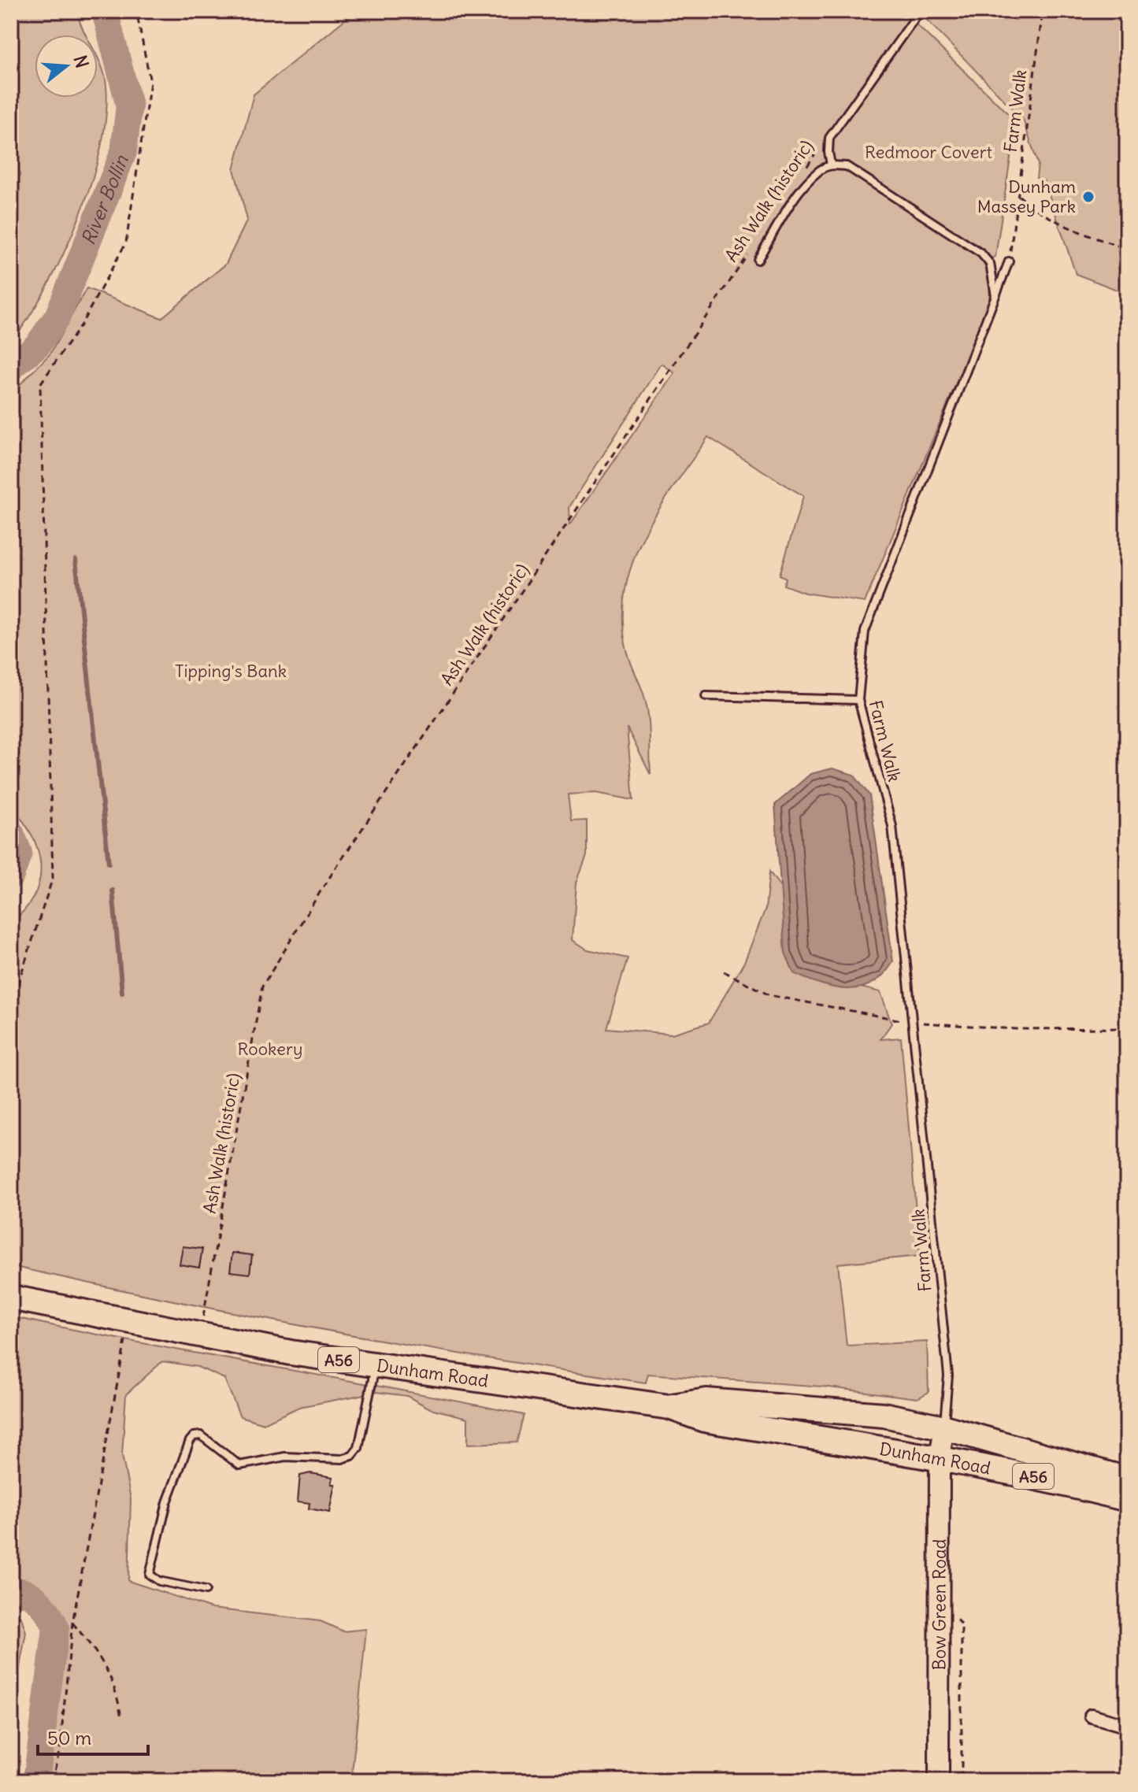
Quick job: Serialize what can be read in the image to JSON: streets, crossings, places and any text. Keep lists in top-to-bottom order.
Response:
{
  "streets": {
    "highway": ["A56", "Dunham Road"],
    "main road": ["Bow Green Road"],
    "lane": ["Farm Walk"],
    "path": ["Ash Walk (historic)"]
  },
  "crossings": [
    ["Farm Walk", "Dunham Road"],
    ["Farm Walk", "Bow Green Road"],
    ["Dunham Road", "Bow Green Road"]
  ],
  "water": ["River Bollin"],
  "parks": ["Redmoor Covert", "Tipping's Bank", "Rookery"],
  "places": ["Dunham Massey Park"],
  "scale_bar": "50 m",
  "north": "right"
}
